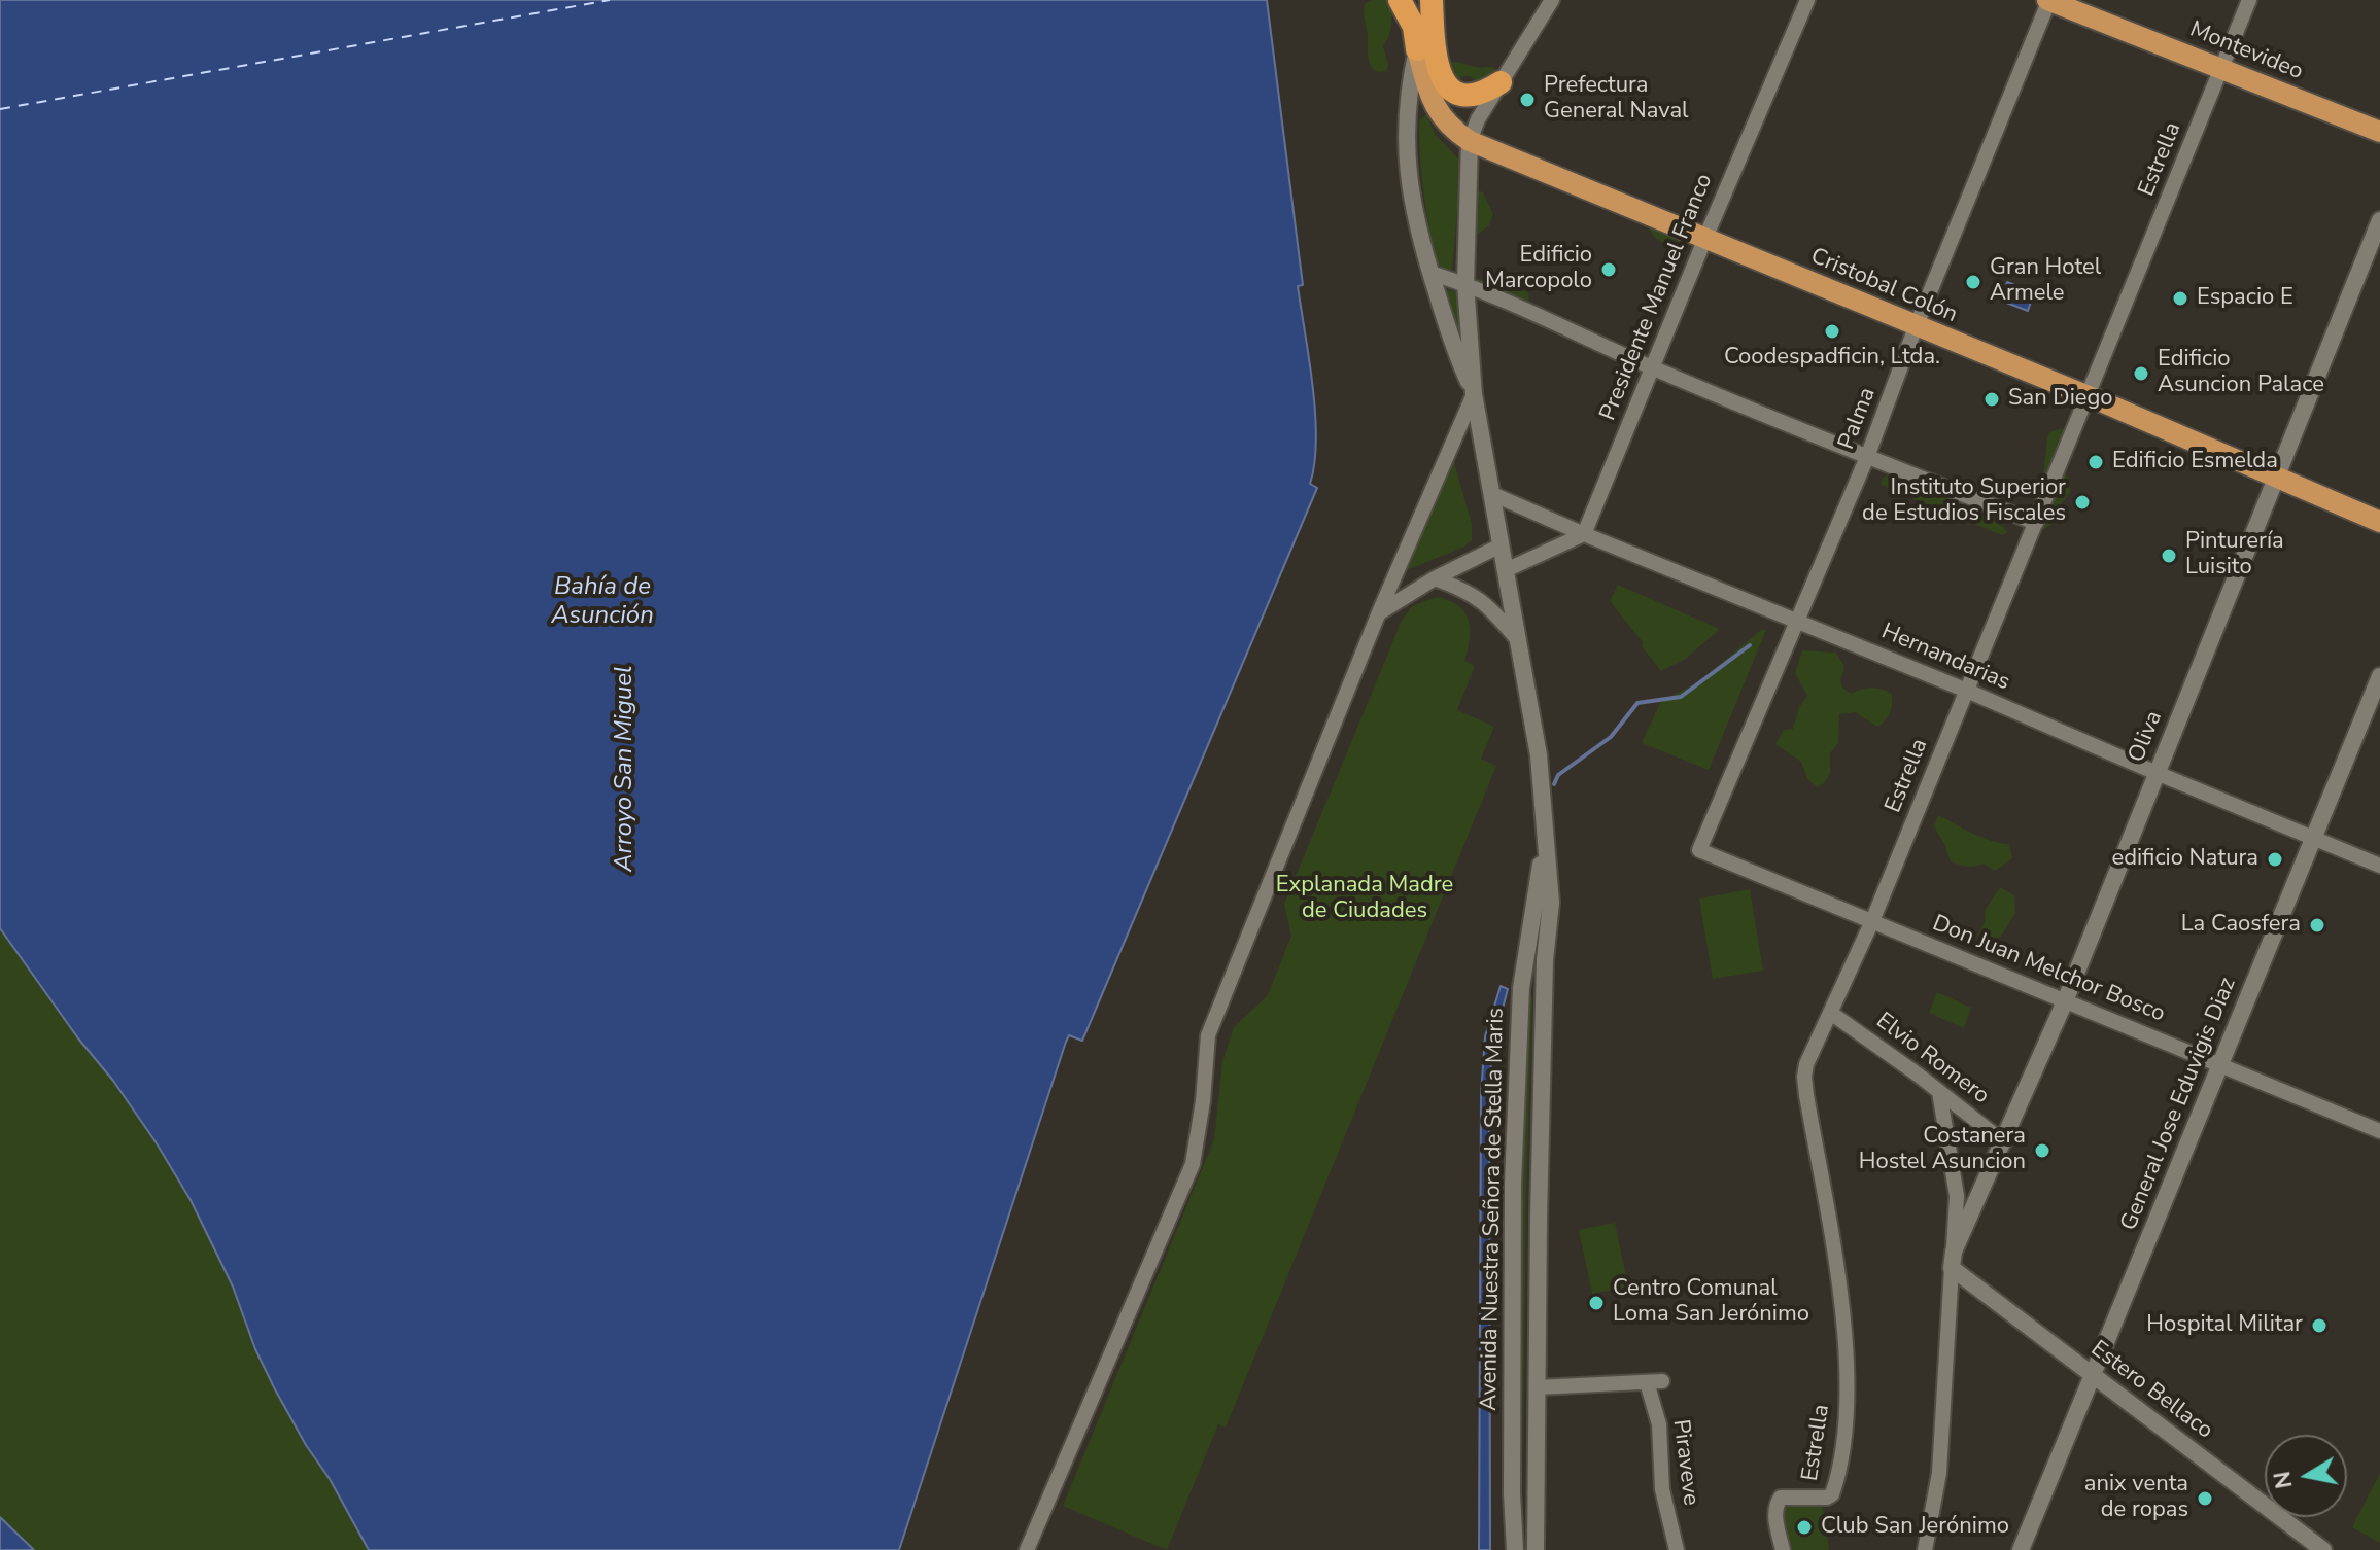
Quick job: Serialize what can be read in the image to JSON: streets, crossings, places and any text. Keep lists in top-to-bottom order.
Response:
{
  "streets": {
    "main road": ["Montevideo", "Cristobal Colón"],
    "street": [
      "Estrella",
      "Presidente Manuel Franco",
      "Palma",
      "Hernandarias",
      "Oliva",
      "Don Juan Melchor Bosco",
      "Elvio Romero",
      "General Jose Eduvigis Diaz",
      "Avenida Nuestra Señora de Stella Maris",
      "Estero Bellaco",
      "Piraveve"
    ]
  },
  "crossings": [
    ["Montevideo", "Estrella"],
    ["Montevideo", "Palma"],
    ["Estrella", "Cristobal Colón"],
    ["Estrella", "Hernandarias"],
    ["Estrella", "Don Juan Melchor Bosco"],
    ["Estrella", "Elvio Romero"],
    ["Cristobal Colón", "Presidente Manuel Franco"],
    ["Cristobal Colón", "Palma"],
    ["Cristobal Colón", "Oliva"],
    ["Cristobal Colón", "Avenida Nuestra Señora de Stella Maris"],
    ["Presidente Manuel Franco", "Hernandarias"],
    ["Palma", "Hernandarias"],
    ["Palma", "Don Juan Melchor Bosco"],
    ["Hernandarias", "Oliva"],
    ["Hernandarias", "General Jose Eduvigis Diaz"],
    ["Hernandarias", "Avenida Nuestra Señora de Stella Maris"],
    ["Oliva", "Don Juan Melchor Bosco"],
    ["Oliva", "Elvio Romero"],
    ["Oliva", "Estero Bellaco"],
    ["Don Juan Melchor Bosco", "General Jose Eduvigis Diaz"],
    ["General Jose Eduvigis Diaz", "Estero Bellaco"],
    ["Avenida Nuestra Señora de Stella Maris", "Piraveve"]
  ],
  "water": ["Bahía de Asunción", "Arroyo San Miguel"],
  "parks": ["Explanada Madre de Ciudades"],
  "places": [
    "Prefectura General Naval",
    "Edificio Marcopolo",
    "Gran Hotel Armele",
    "Espacio E",
    "Coodespadficin, Ltda.",
    "Edificio Asuncion Palace",
    "San Diego",
    "Edificio Esmelda",
    "Instituto Superior de Estudios Fiscales",
    "Pinturería Luisito",
    "edificio Natura",
    "La Caosfera",
    "Costanera Hostel Asuncion",
    "Centro Comunal Loma San Jerónimo",
    "Hospital Militar",
    "anix venta de ropas",
    "Club San Jerónimo"
  ],
  "north": "left"
}
